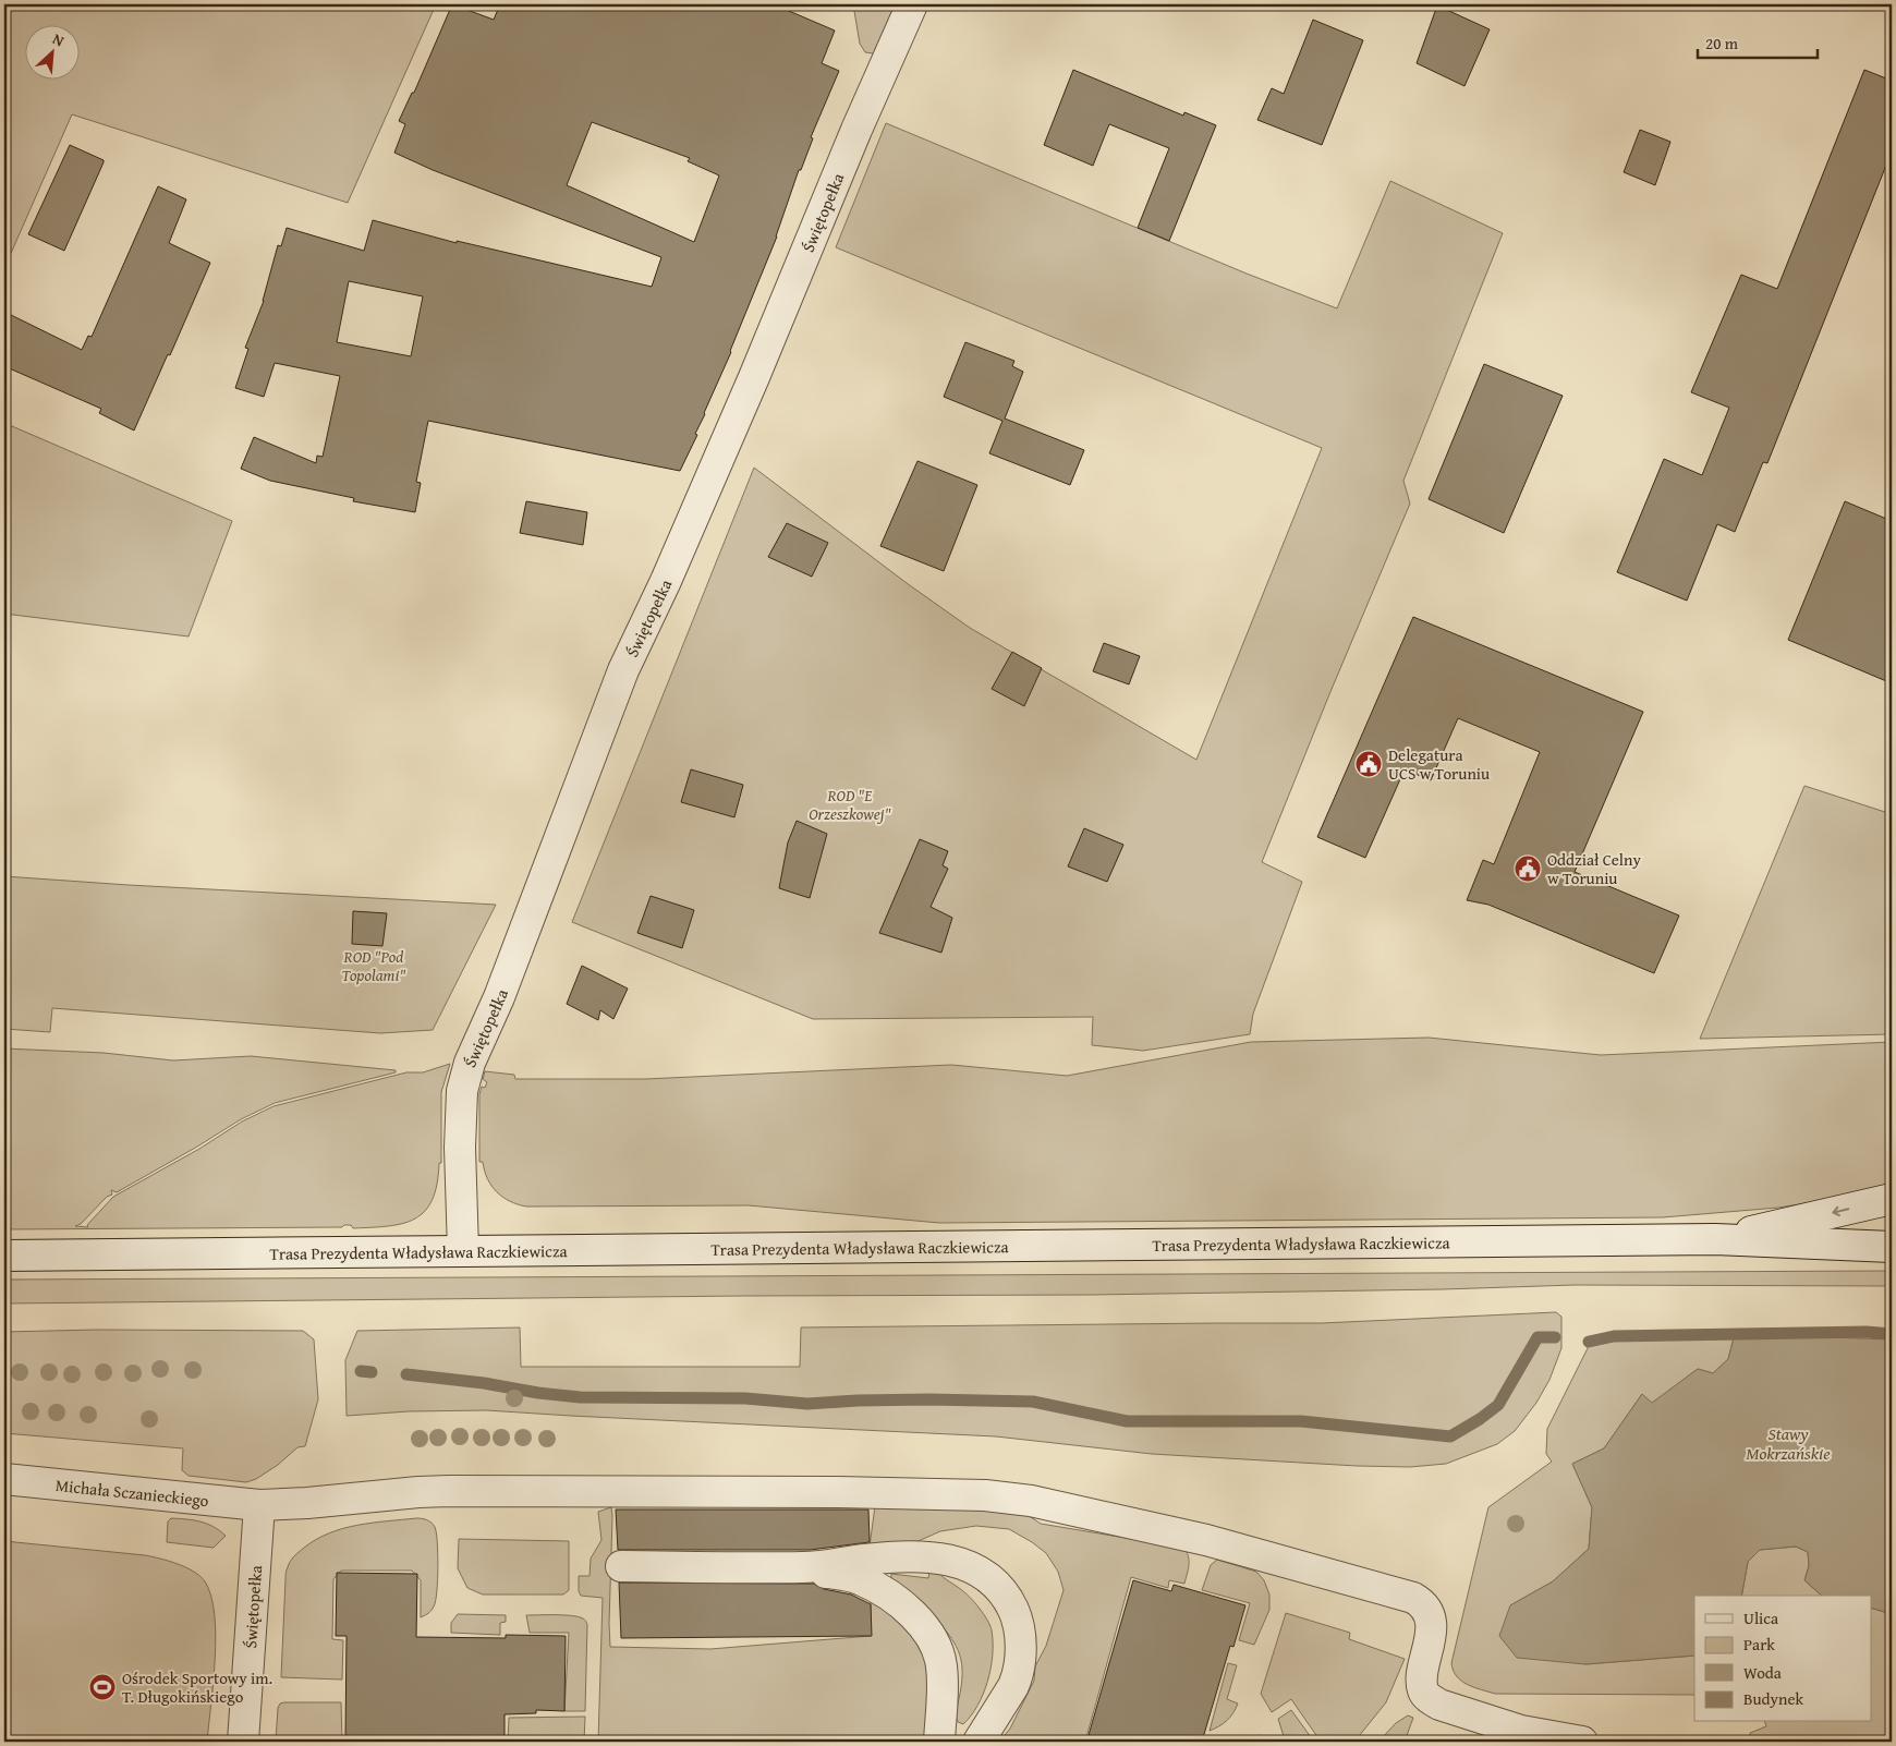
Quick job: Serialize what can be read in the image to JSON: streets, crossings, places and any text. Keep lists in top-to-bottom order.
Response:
{
  "streets": {
    "street": ["Świętopełka", "Trasa Prezydenta Władysława Raczkiewicza", "Michała Sczanieckiego"]
  },
  "crossings": [
    ["Świętopełka", "Trasa Prezydenta Władysława Raczkiewicza"],
    ["Świętopełka", "Michała Sczanieckiego"]
  ],
  "water": ["Stawy Mokrzańskie"],
  "parks": ["ROD \"E Orzeszkowej\"", "ROD \"Pod Topolami\""],
  "places": {
    "public building": ["Delegatura UCS w Toruniu", "Oddział Celny w Toruniu"],
    "sports": ["Ośrodek Sportowy im. T. Długokińskiego"]
  },
  "legend": [
    "Ulica",
    "Park",
    "Woda",
    "Budynek"
  ],
  "scale_bar": "20 m",
  "north": "top right"
}
